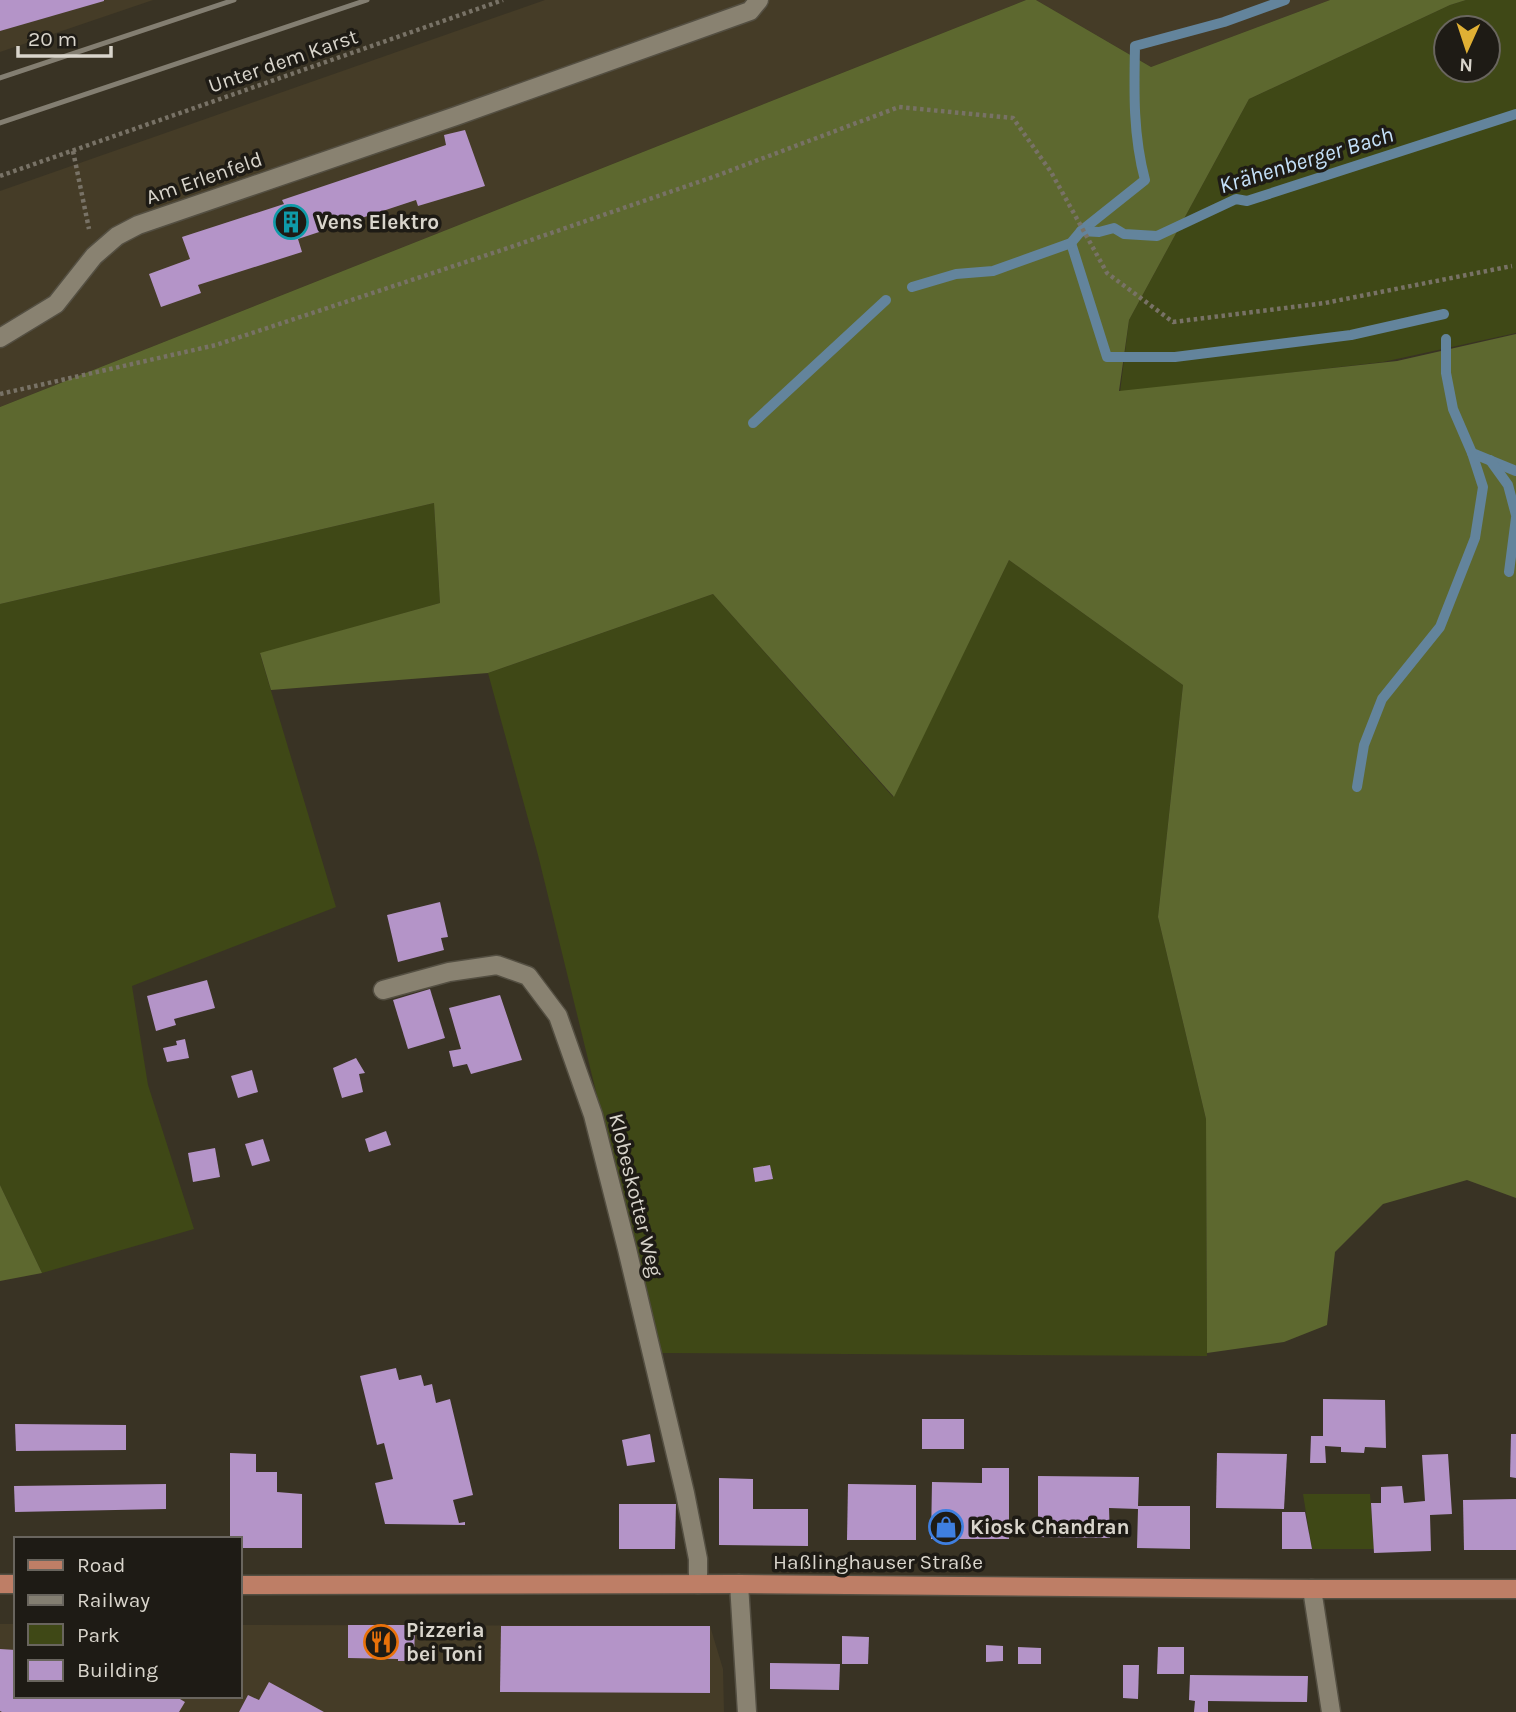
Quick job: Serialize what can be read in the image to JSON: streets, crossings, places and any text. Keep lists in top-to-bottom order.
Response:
{
  "streets": {
    "main road": ["Haßlinghauser Straße"],
    "street": ["Am Erlenfeld", "Klobeskotter Weg"],
    "path": ["Unter dem Karst"]
  },
  "crossings": [
    ["Klobeskotter Weg", "Haßlinghauser Straße"]
  ],
  "water": ["Krähenberger Bach"],
  "places": {
    "building": ["Vens Elektro"],
    "shop": ["Kiosk Chandran"],
    "restaurant": ["Pizzeria bei Toni"]
  },
  "legend": [
    "Road",
    "Railway",
    "Park",
    "Building"
  ],
  "scale_bar": "20 m",
  "north": "bottom"
}
